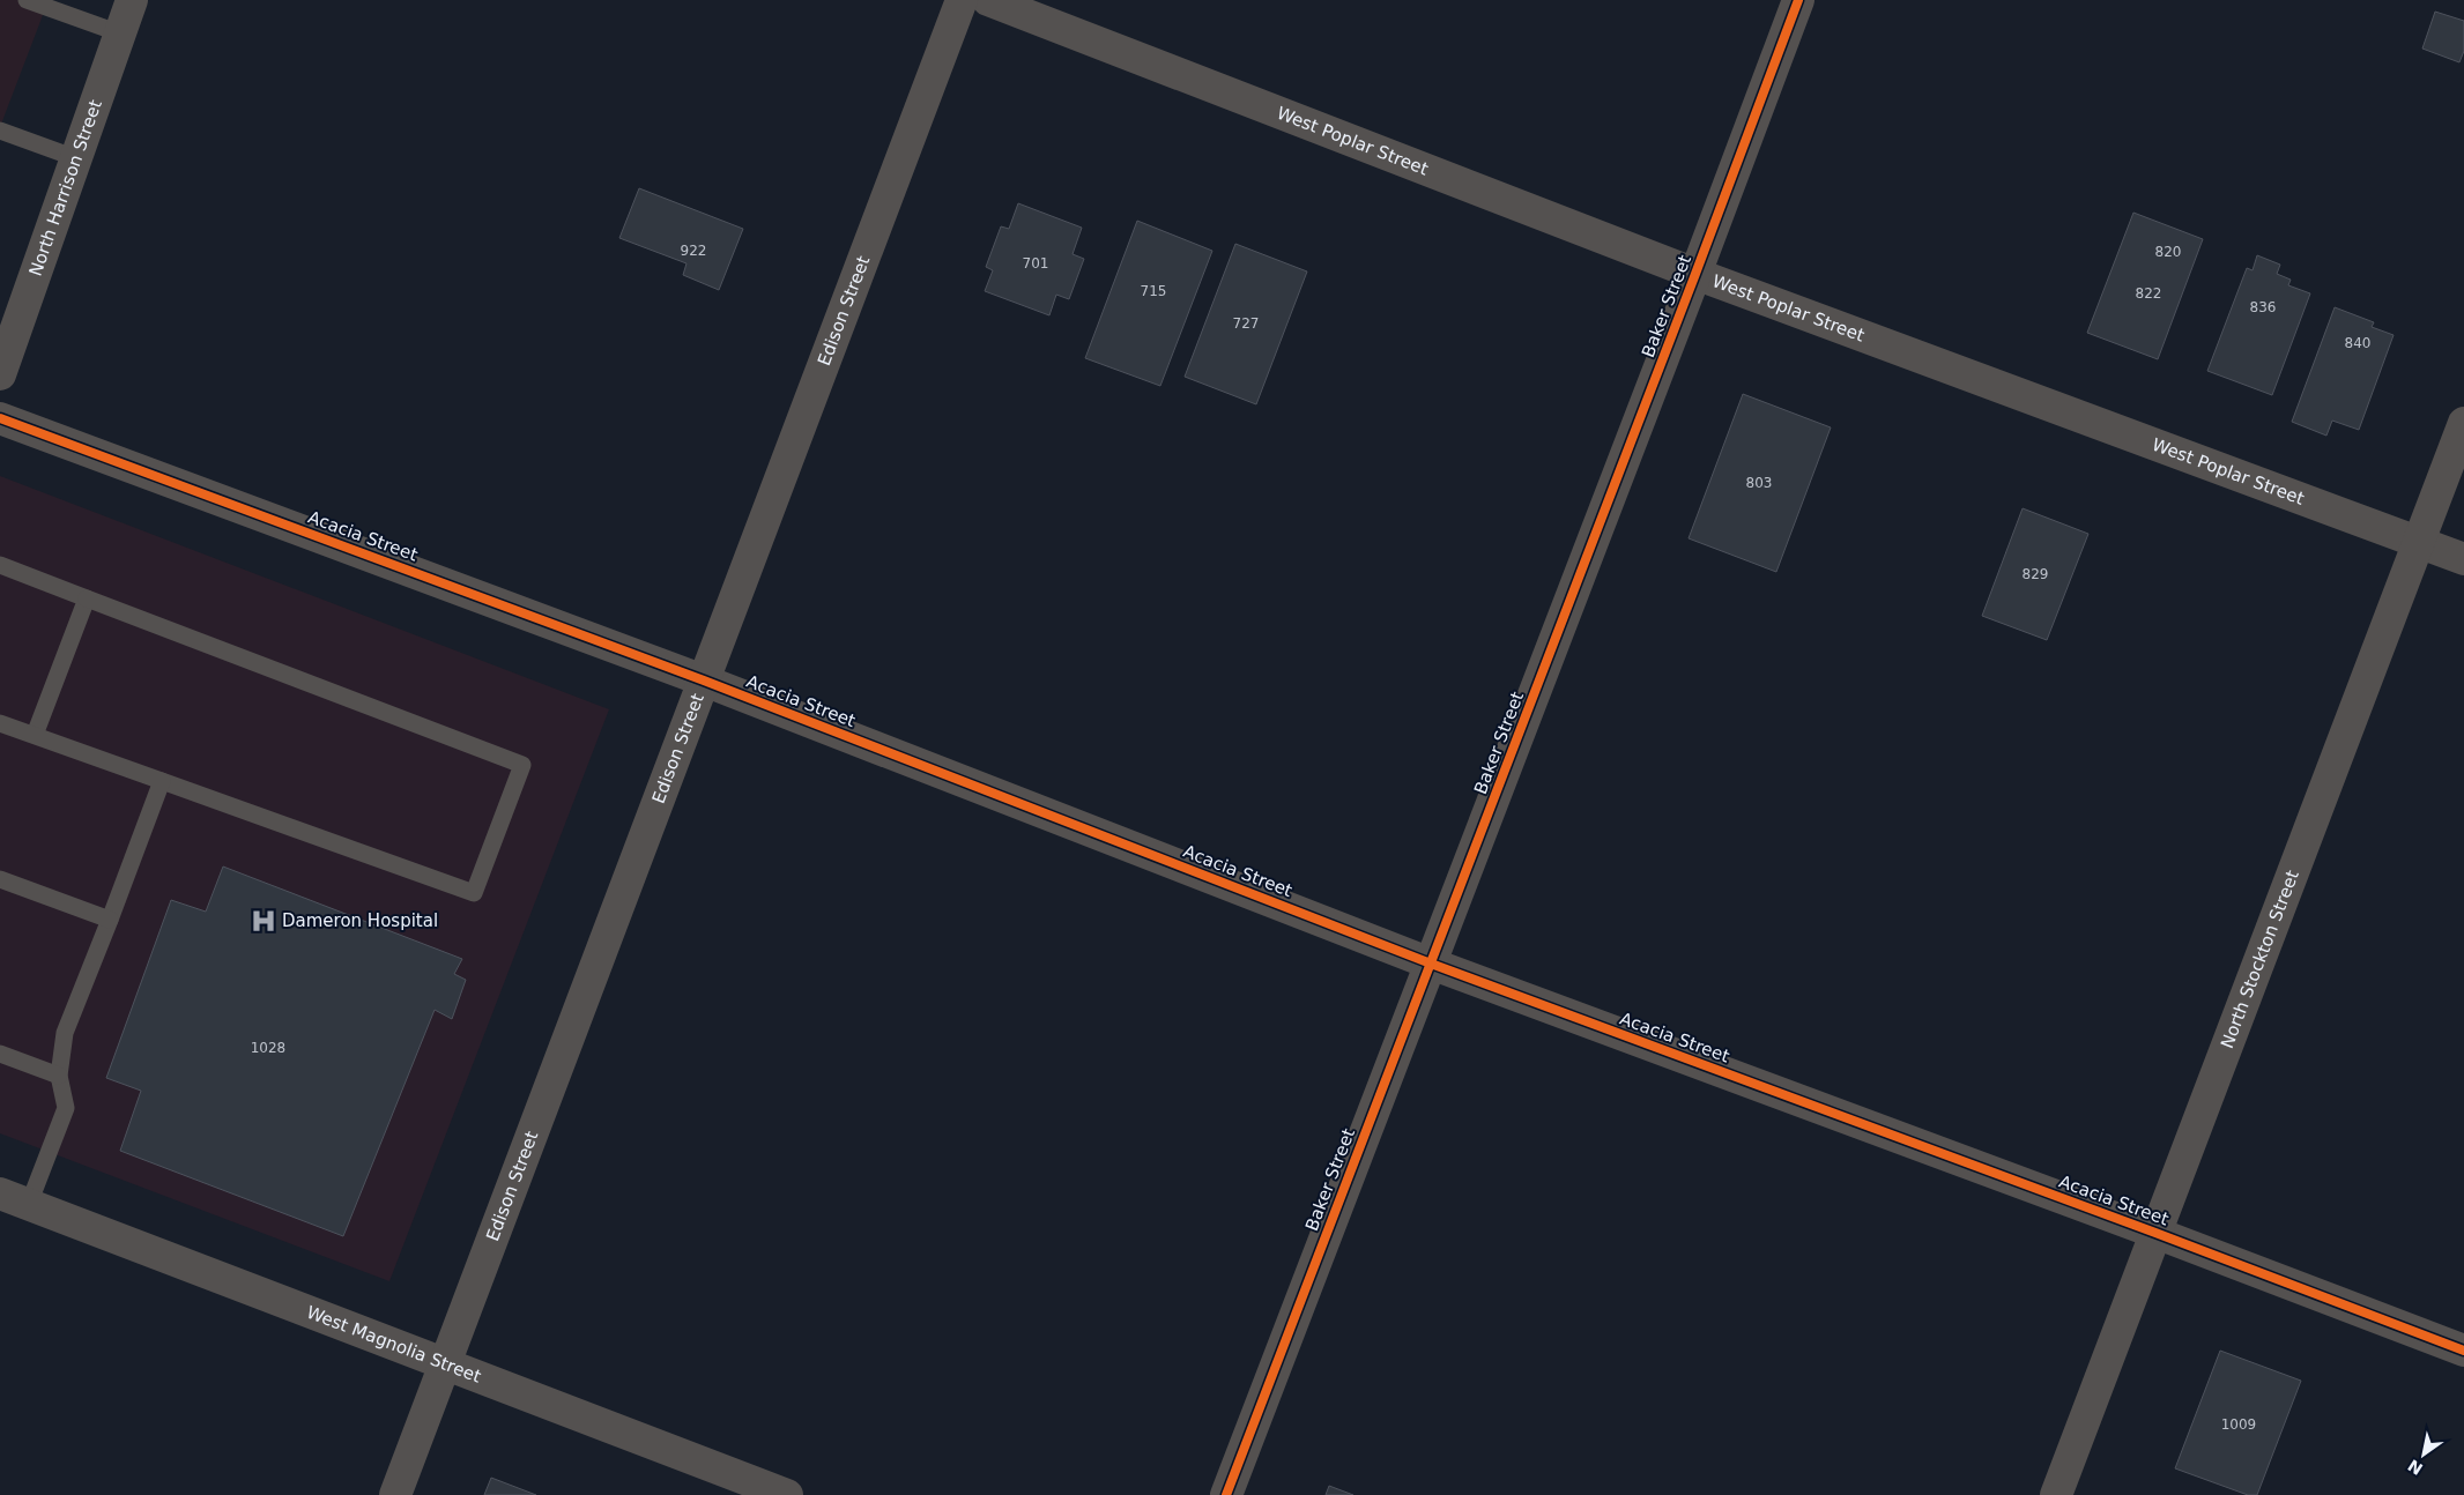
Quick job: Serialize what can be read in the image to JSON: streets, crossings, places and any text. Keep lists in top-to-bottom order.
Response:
{
  "streets": {
    "street": [
      "West Poplar Street",
      "North Harrison Street",
      "Baker Street",
      "Edison Street",
      "Acacia Street",
      "North Stockton Street",
      "West Magnolia Street"
    ]
  },
  "crossings": [
    ["West Poplar Street", "Baker Street"],
    ["West Poplar Street", "North Stockton Street"],
    ["Baker Street", "Acacia Street"],
    ["Edison Street", "Acacia Street"],
    ["Edison Street", "West Magnolia Street"],
    ["Acacia Street", "North Stockton Street"]
  ],
  "places": {
    "hospital": ["Dameron Hospital"]
  },
  "house_numbers": [
    "922",
    "820",
    "701",
    "715",
    "822",
    "836",
    "727",
    "840",
    "803",
    "829",
    "1028",
    "1009"
  ],
  "north": "bottom left"
}
